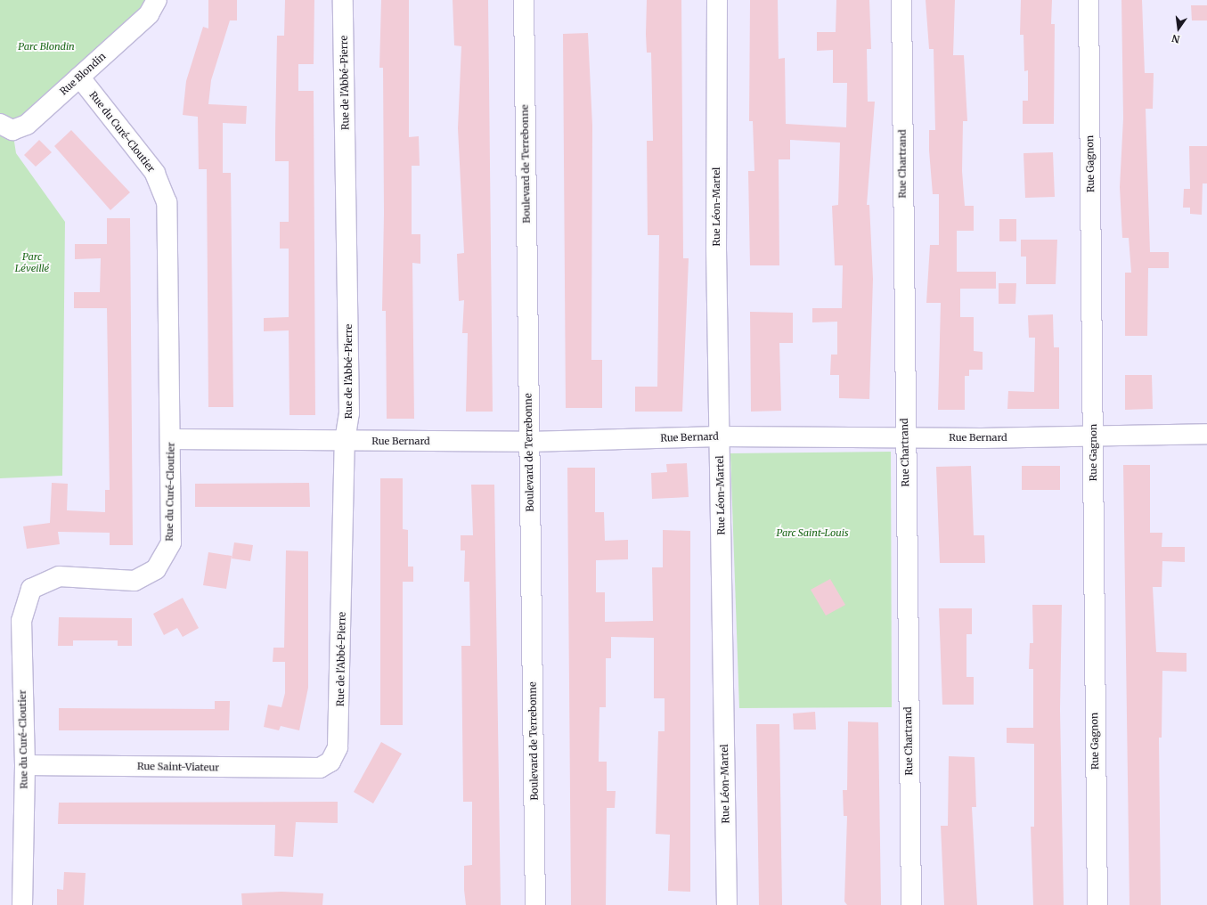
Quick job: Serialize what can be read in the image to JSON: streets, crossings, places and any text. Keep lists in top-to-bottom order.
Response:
{
  "streets": {
    "street": [
      "Rue Blondin",
      "Rue de l'Abbé-Pierre",
      "Rue du Curé-Cloutier",
      "Boulevard de Terrebonne",
      "Rue Chartrand",
      "Rue Gagnon",
      "Rue Léon-Martel",
      "Rue Bernard",
      "Rue Saint-Viateur"
    ]
  },
  "crossings": [
    ["Rue Blondin", "Rue du Curé-Cloutier"],
    ["Rue de l'Abbé-Pierre", "Rue Bernard"],
    ["Rue de l'Abbé-Pierre", "Rue Saint-Viateur"],
    ["Rue du Curé-Cloutier", "Rue Bernard"],
    ["Rue du Curé-Cloutier", "Rue Saint-Viateur"],
    ["Boulevard de Terrebonne", "Rue Bernard"],
    ["Rue Chartrand", "Rue Bernard"],
    ["Rue Gagnon", "Rue Bernard"],
    ["Rue Léon-Martel", "Rue Bernard"]
  ],
  "parks": ["Parc Blondin", "Parc Léveillé", "Parc Saint-Louis"],
  "north": "bottom"
}
